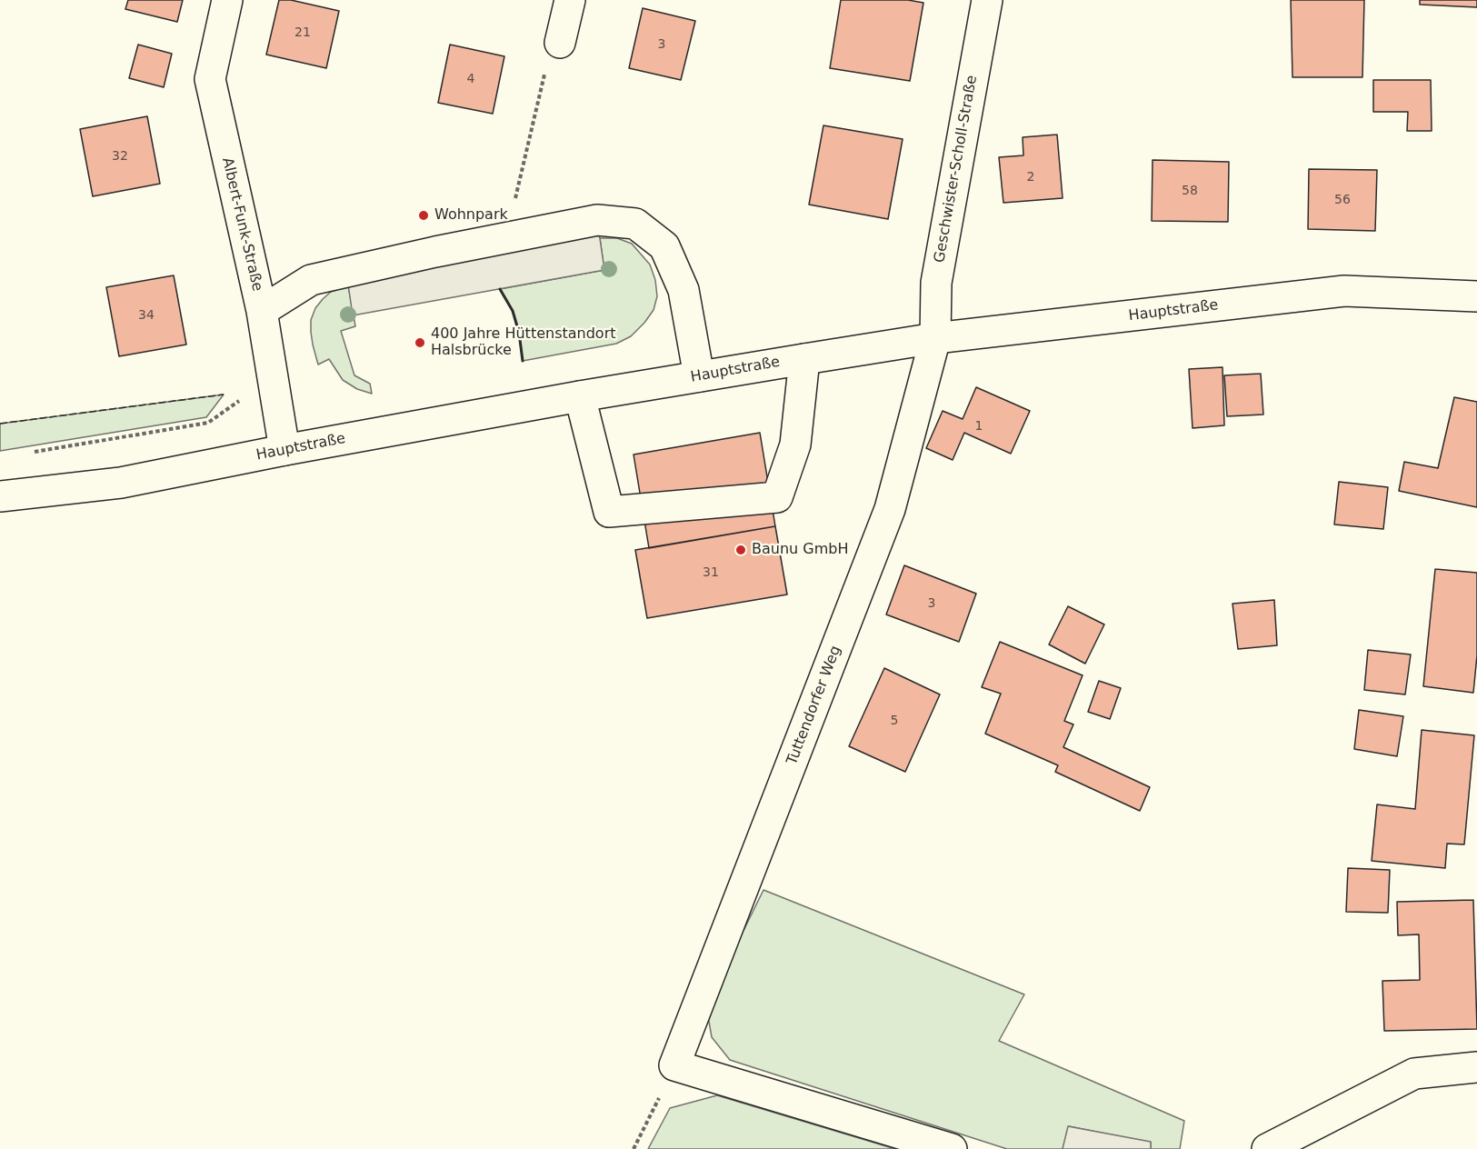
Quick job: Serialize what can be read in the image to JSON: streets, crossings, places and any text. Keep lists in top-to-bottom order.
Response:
{
  "streets": {
    "street": [
      "Geschwister-Scholl-Straße",
      "Albert-Funk-Straße",
      "Hauptstraße",
      "Tuttendorfer Weg"
    ]
  },
  "crossings": [
    ["Geschwister-Scholl-Straße", "Hauptstraße"],
    ["Geschwister-Scholl-Straße", "Tuttendorfer Weg"],
    ["Albert-Funk-Straße", "Hauptstraße"],
    ["Hauptstraße", "Tuttendorfer Weg"]
  ],
  "places": ["Wohnpark", "400 Jahre Hüttenstandort Halsbrücke", "Baunu GmbH"],
  "house_numbers": [
    "21",
    "3",
    "4",
    "32",
    "2",
    "58",
    "56",
    "34",
    "1",
    "31",
    "3",
    "5"
  ]
}
